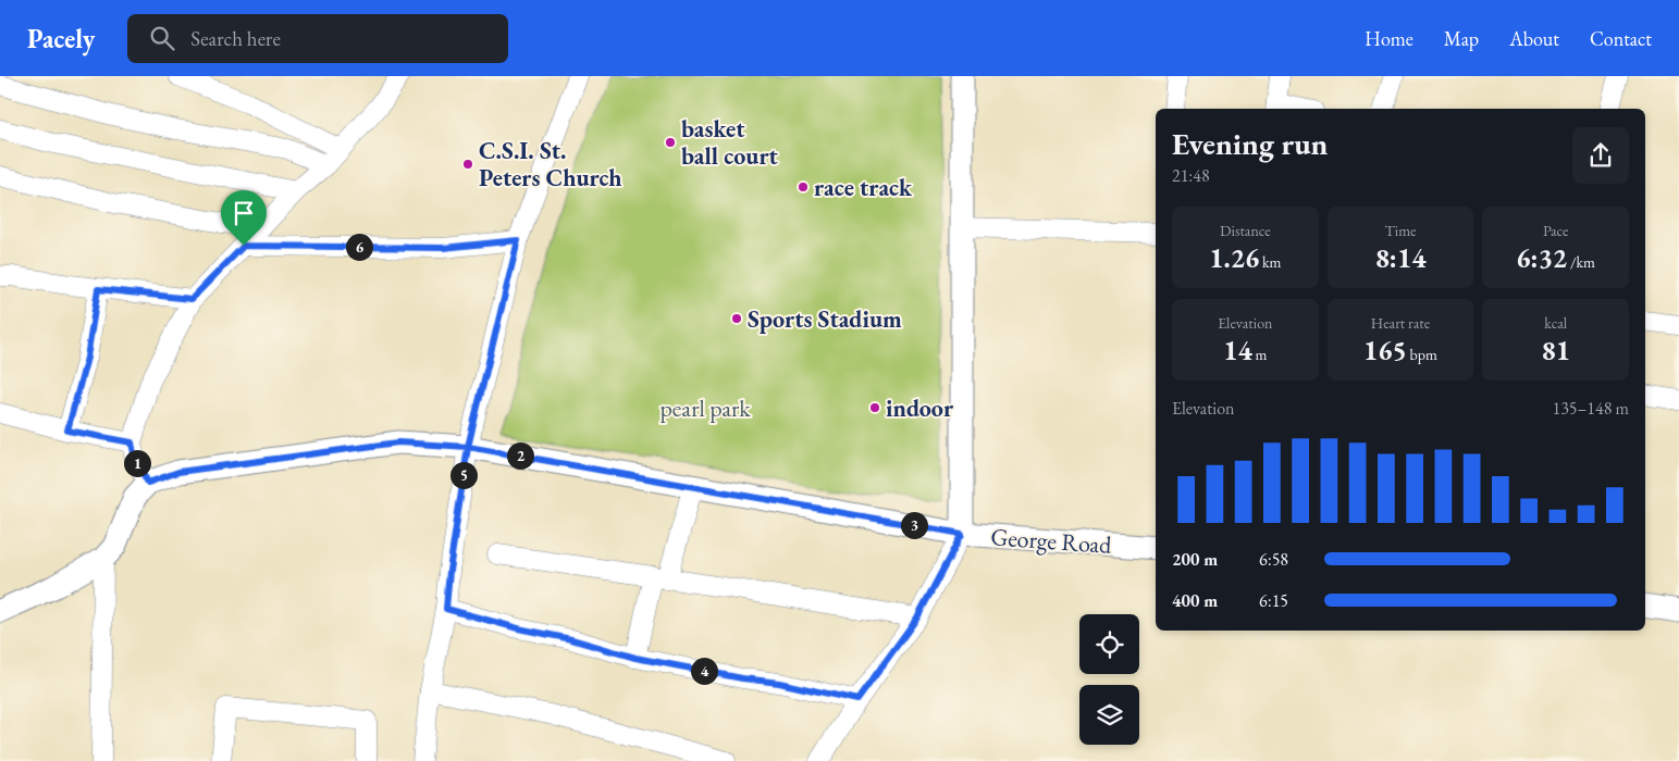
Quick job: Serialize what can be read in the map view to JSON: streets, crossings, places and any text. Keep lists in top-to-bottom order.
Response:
{
  "streets": {
    "main road": ["George Road"]
  },
  "parks": ["pearl park"],
  "places": [
    "basket ball court",
    "C.S.I. St. Peters Church",
    "race track",
    "Sports Stadium",
    "indoor"
  ],
  "page": {
    "header": "Pacely",
    "search": "Search here",
    "nav": [
      "Home",
      "Map",
      "About",
      "Contact"
    ],
    "heading": ["Evening run", "21:48"],
    "stats": [
      ["Distance", "1.26 km"],
      ["Time", "8:14"],
      ["Pace", "6:32 /km"],
      ["Elevation", "14 m"],
      ["Heart rate", "165 bpm"],
      ["kcal", "81"]
    ],
    "pins": [
      "6",
      "2",
      "1",
      "5",
      "3",
      "4"
    ],
    "chart": ["Elevation", "135–148 m"],
    "list": [
      {
        "name": "200 m",
        "note": "6:58"
      },
      {
        "name": "400 m",
        "note": "6:15"
      }
    ]
  }
}
